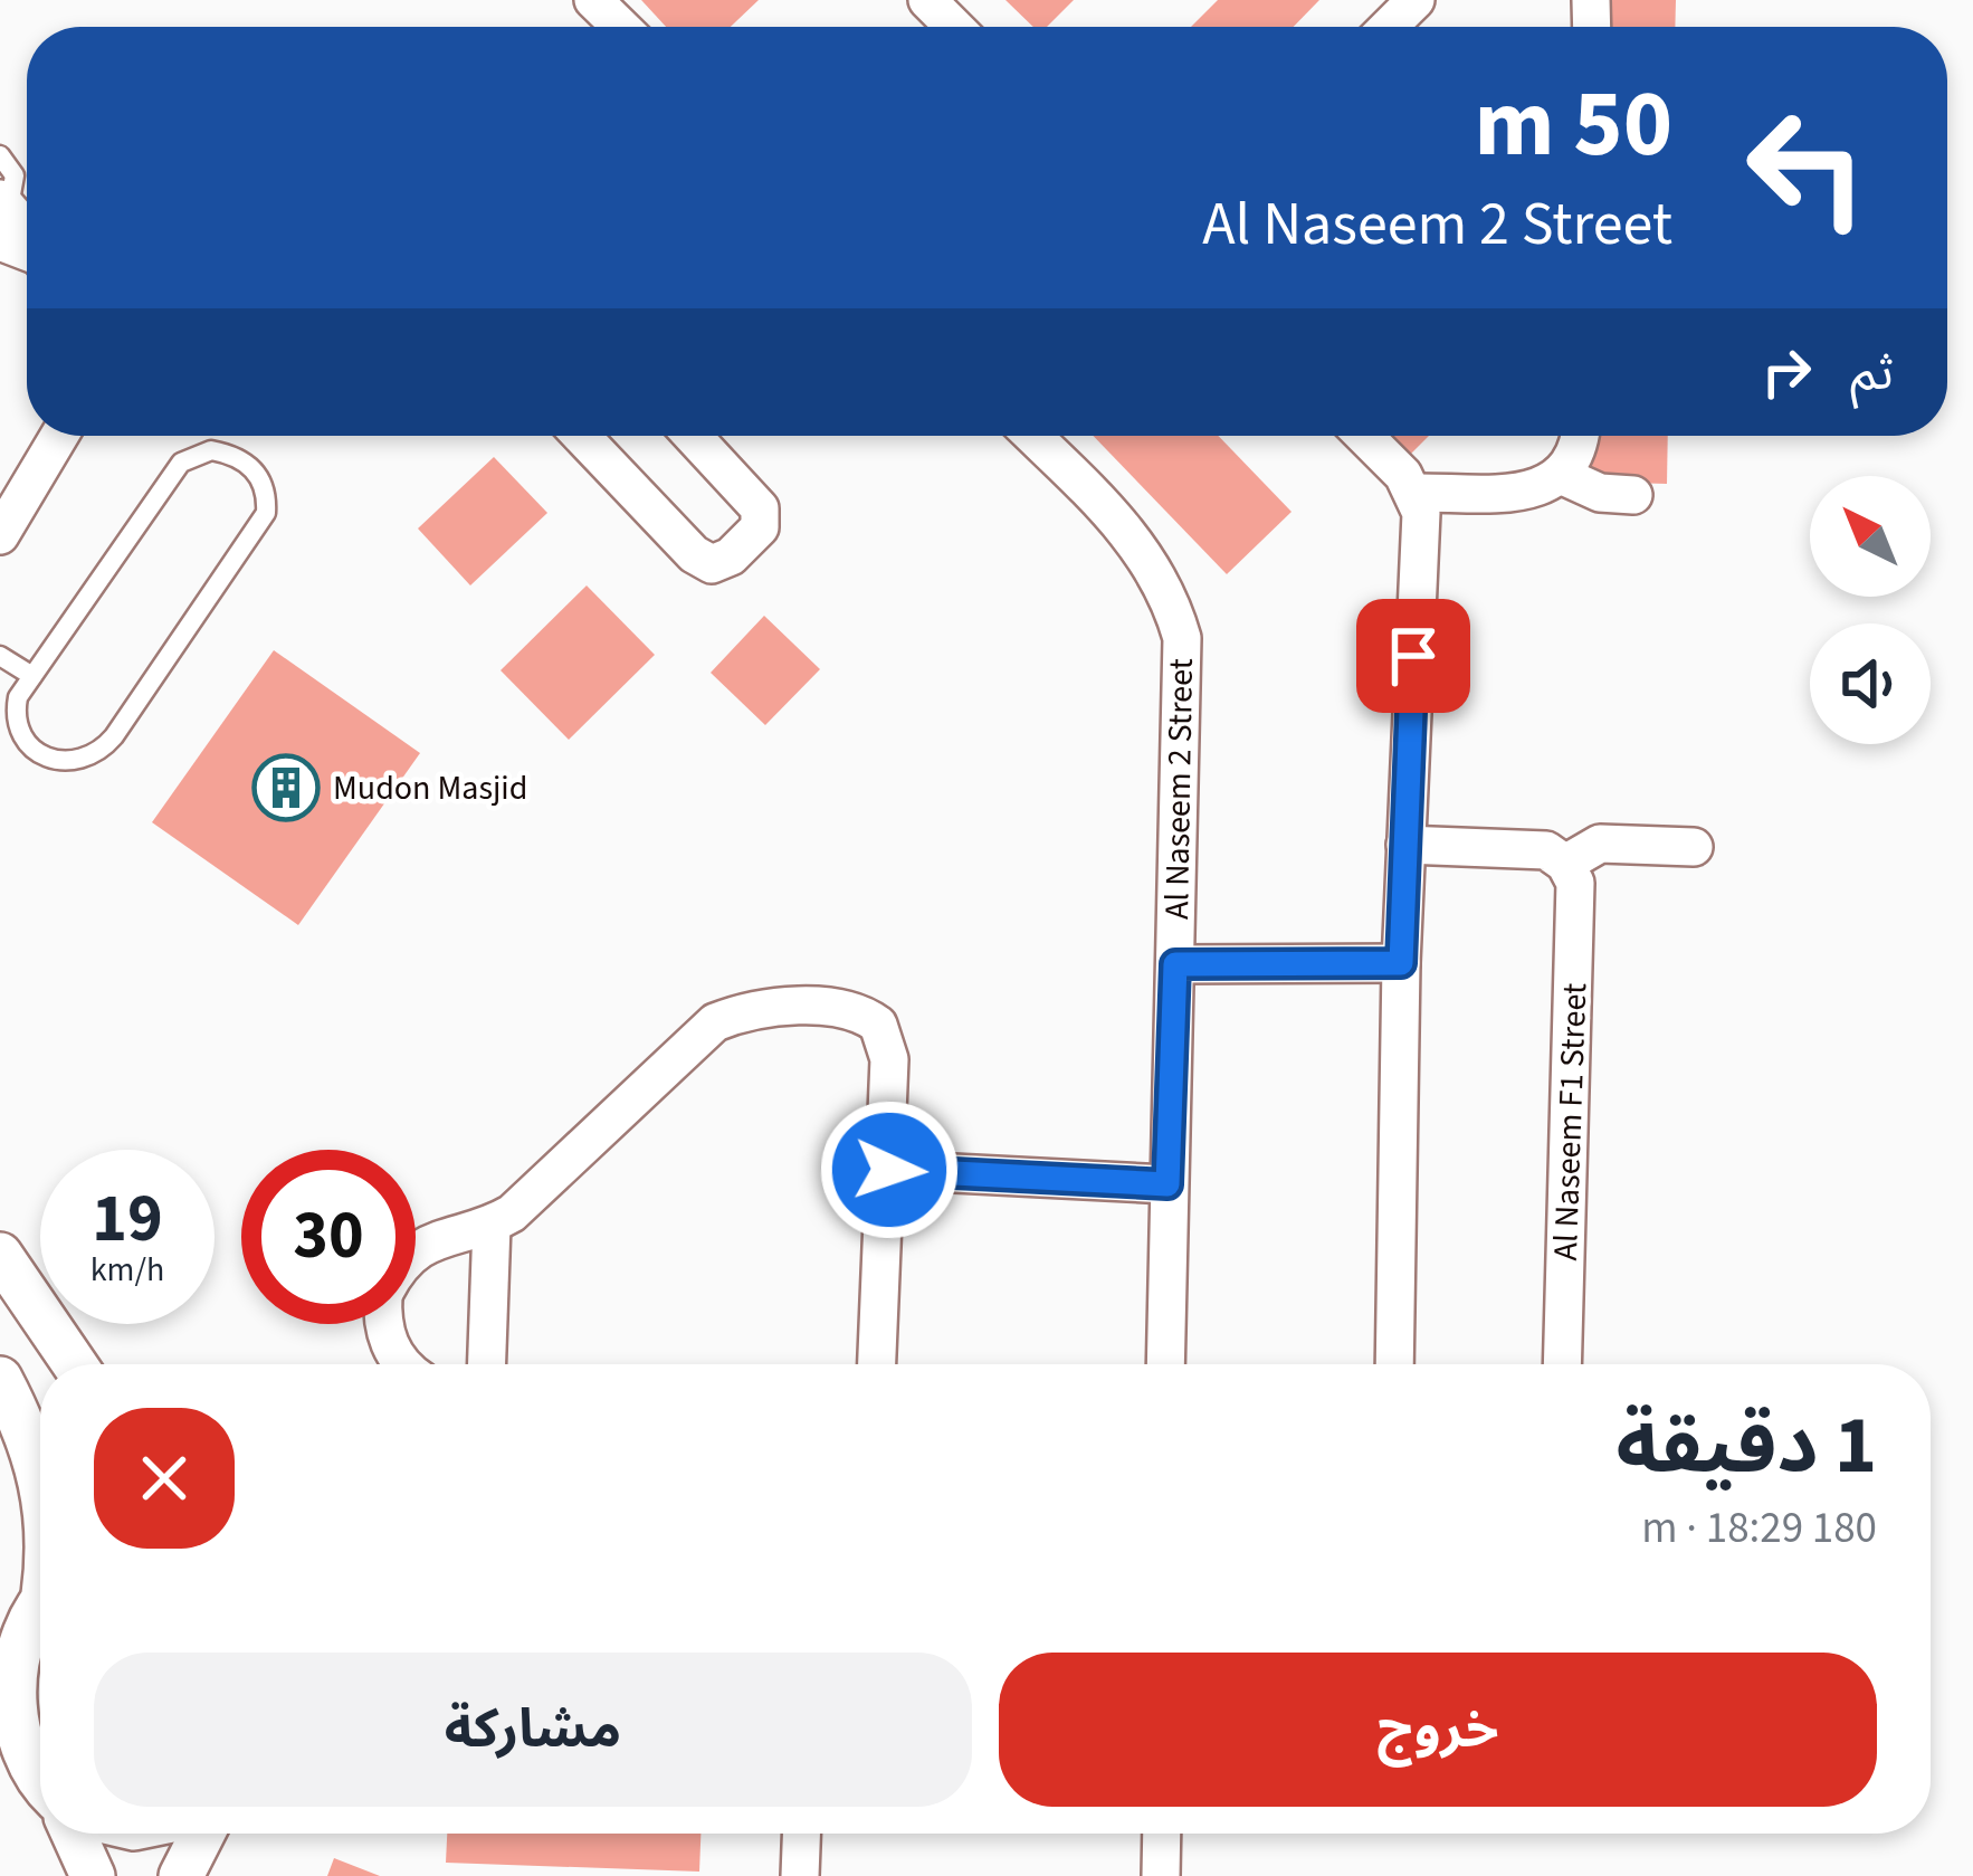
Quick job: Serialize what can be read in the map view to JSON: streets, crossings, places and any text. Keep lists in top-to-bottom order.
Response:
{
  "streets": {
    "street": ["Al Naseem 2 Street", "Al Naseem F1 Street"]
  },
  "places": {
    "building": ["Mudon Masjid"]
  },
  "north": "top left",
  "page": {
    "turn": ["50 m", "Al Naseem 2 Street"],
    "then": "ثم",
    "speed": "19 km/h",
    "limit": "30",
    "heading": ["1 دقيقة", "180 m · 18:29"],
    "buttons": ["خروج", "مشاركة"]
  }
}
